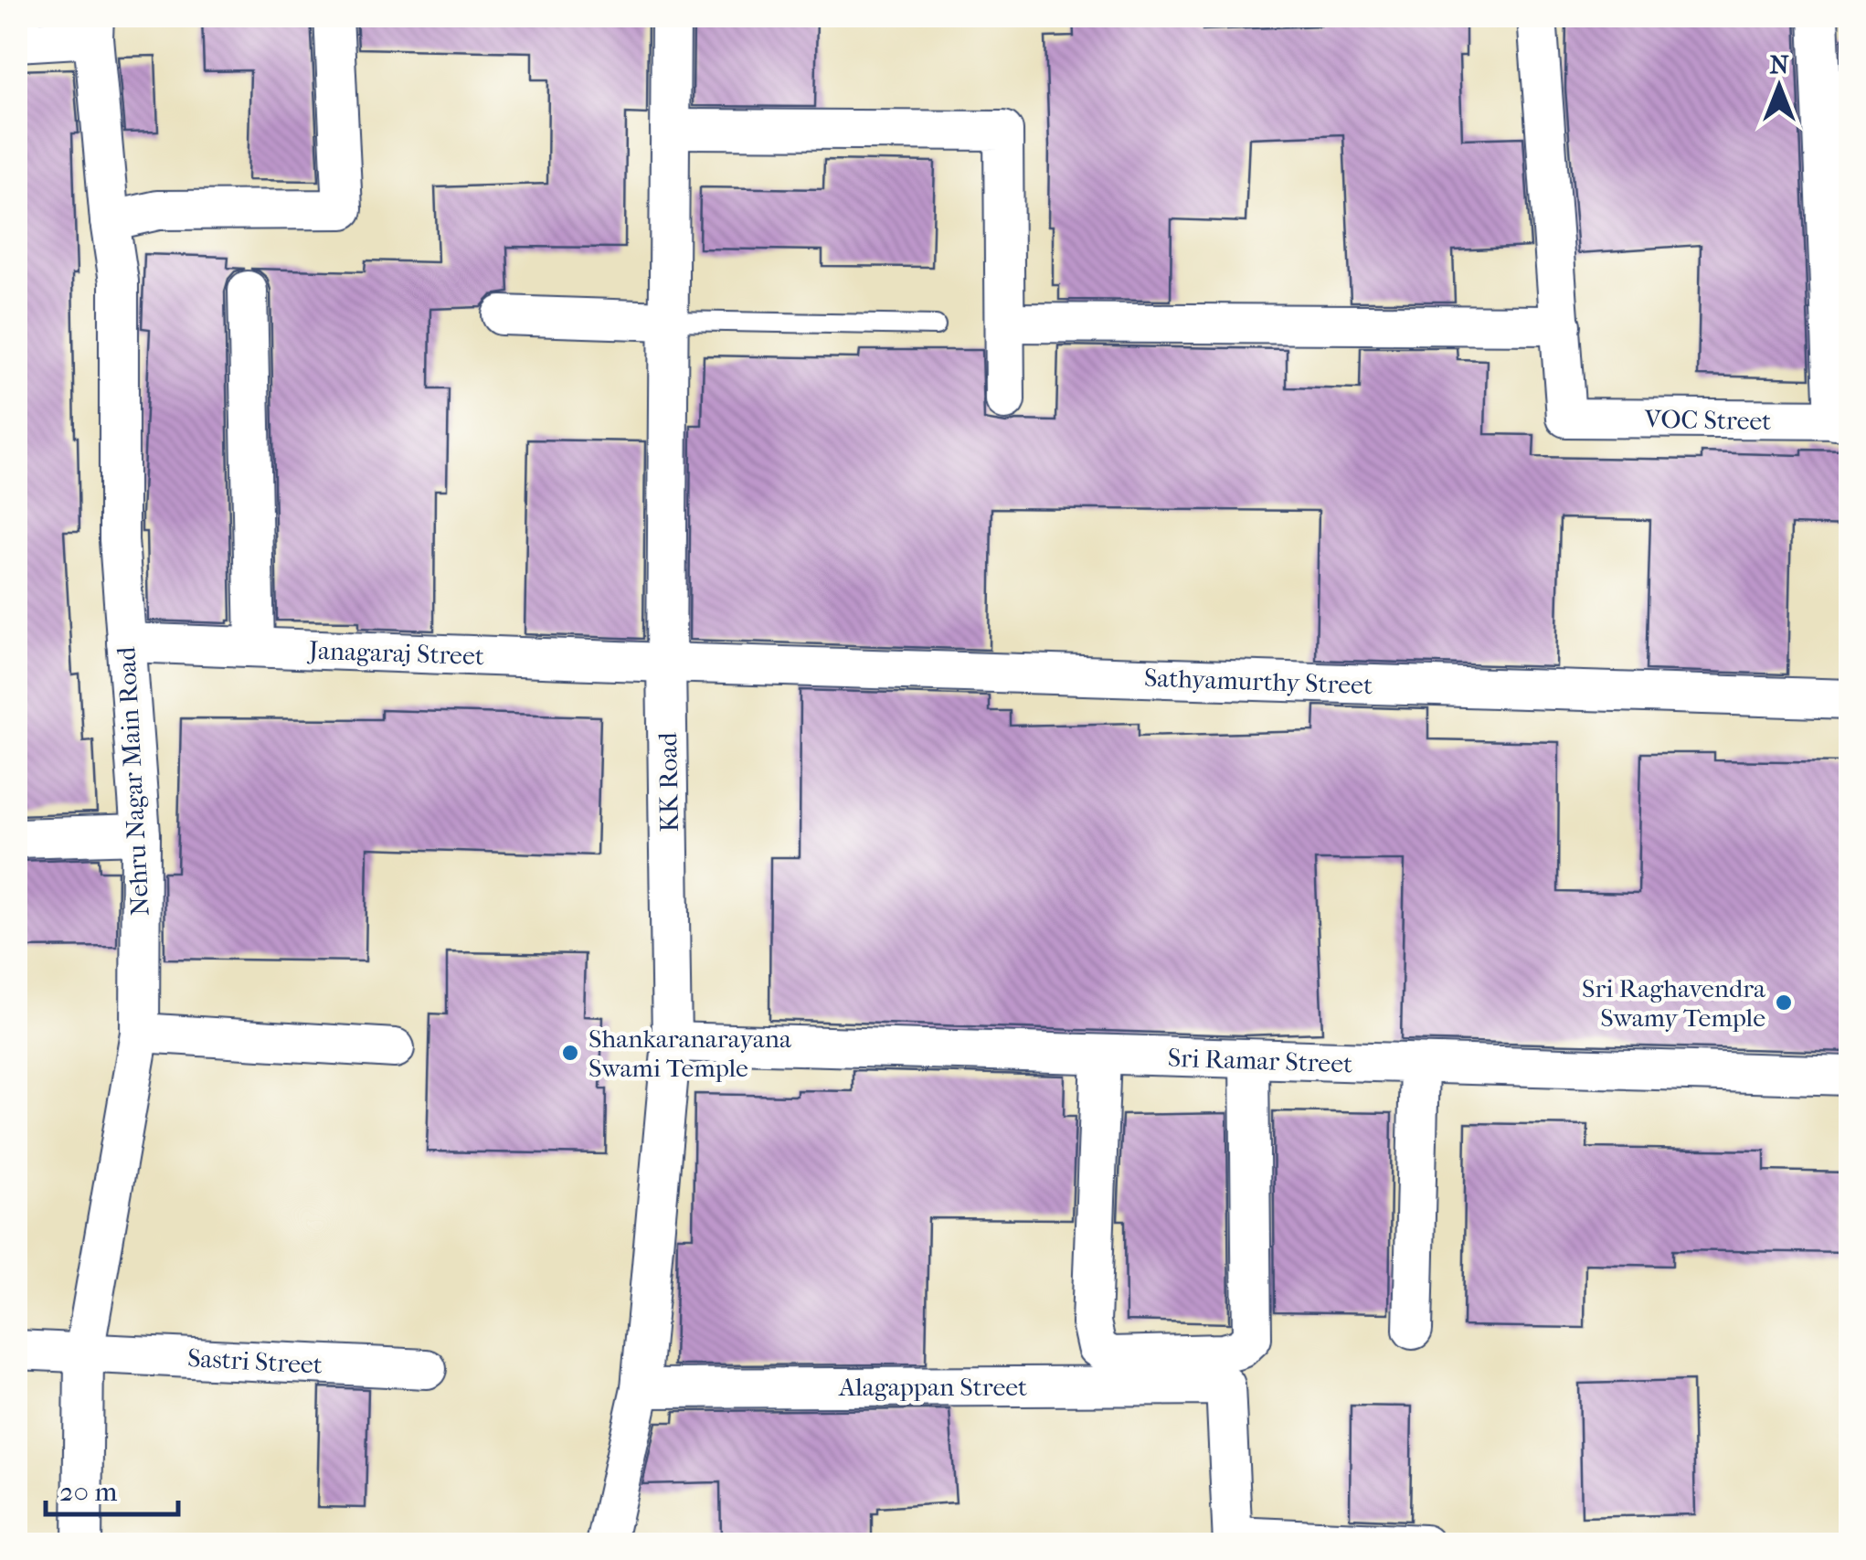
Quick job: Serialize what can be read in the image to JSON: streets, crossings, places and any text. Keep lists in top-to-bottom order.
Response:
{
  "streets": {
    "street": [
      "VOC Street",
      "Janagaraj Street",
      "Sathyamurthy Street",
      "Nehru Nagar Main Road",
      "KK Road",
      "Sri Ramar Street",
      "Sastri Street",
      "Alagappan Street"
    ]
  },
  "crossings": [
    ["Janagaraj Street", "Sathyamurthy Street"],
    ["Janagaraj Street", "Nehru Nagar Main Road"],
    ["Janagaraj Street", "KK Road"],
    ["Sathyamurthy Street", "KK Road"],
    ["Nehru Nagar Main Road", "Sastri Street"],
    ["KK Road", "Sri Ramar Street"],
    ["KK Road", "Alagappan Street"]
  ],
  "places": ["Sri Raghavendra Swamy Temple", "Shankaranarayana Swami Temple"],
  "scale_bar": "20 m",
  "north": "top"
}
